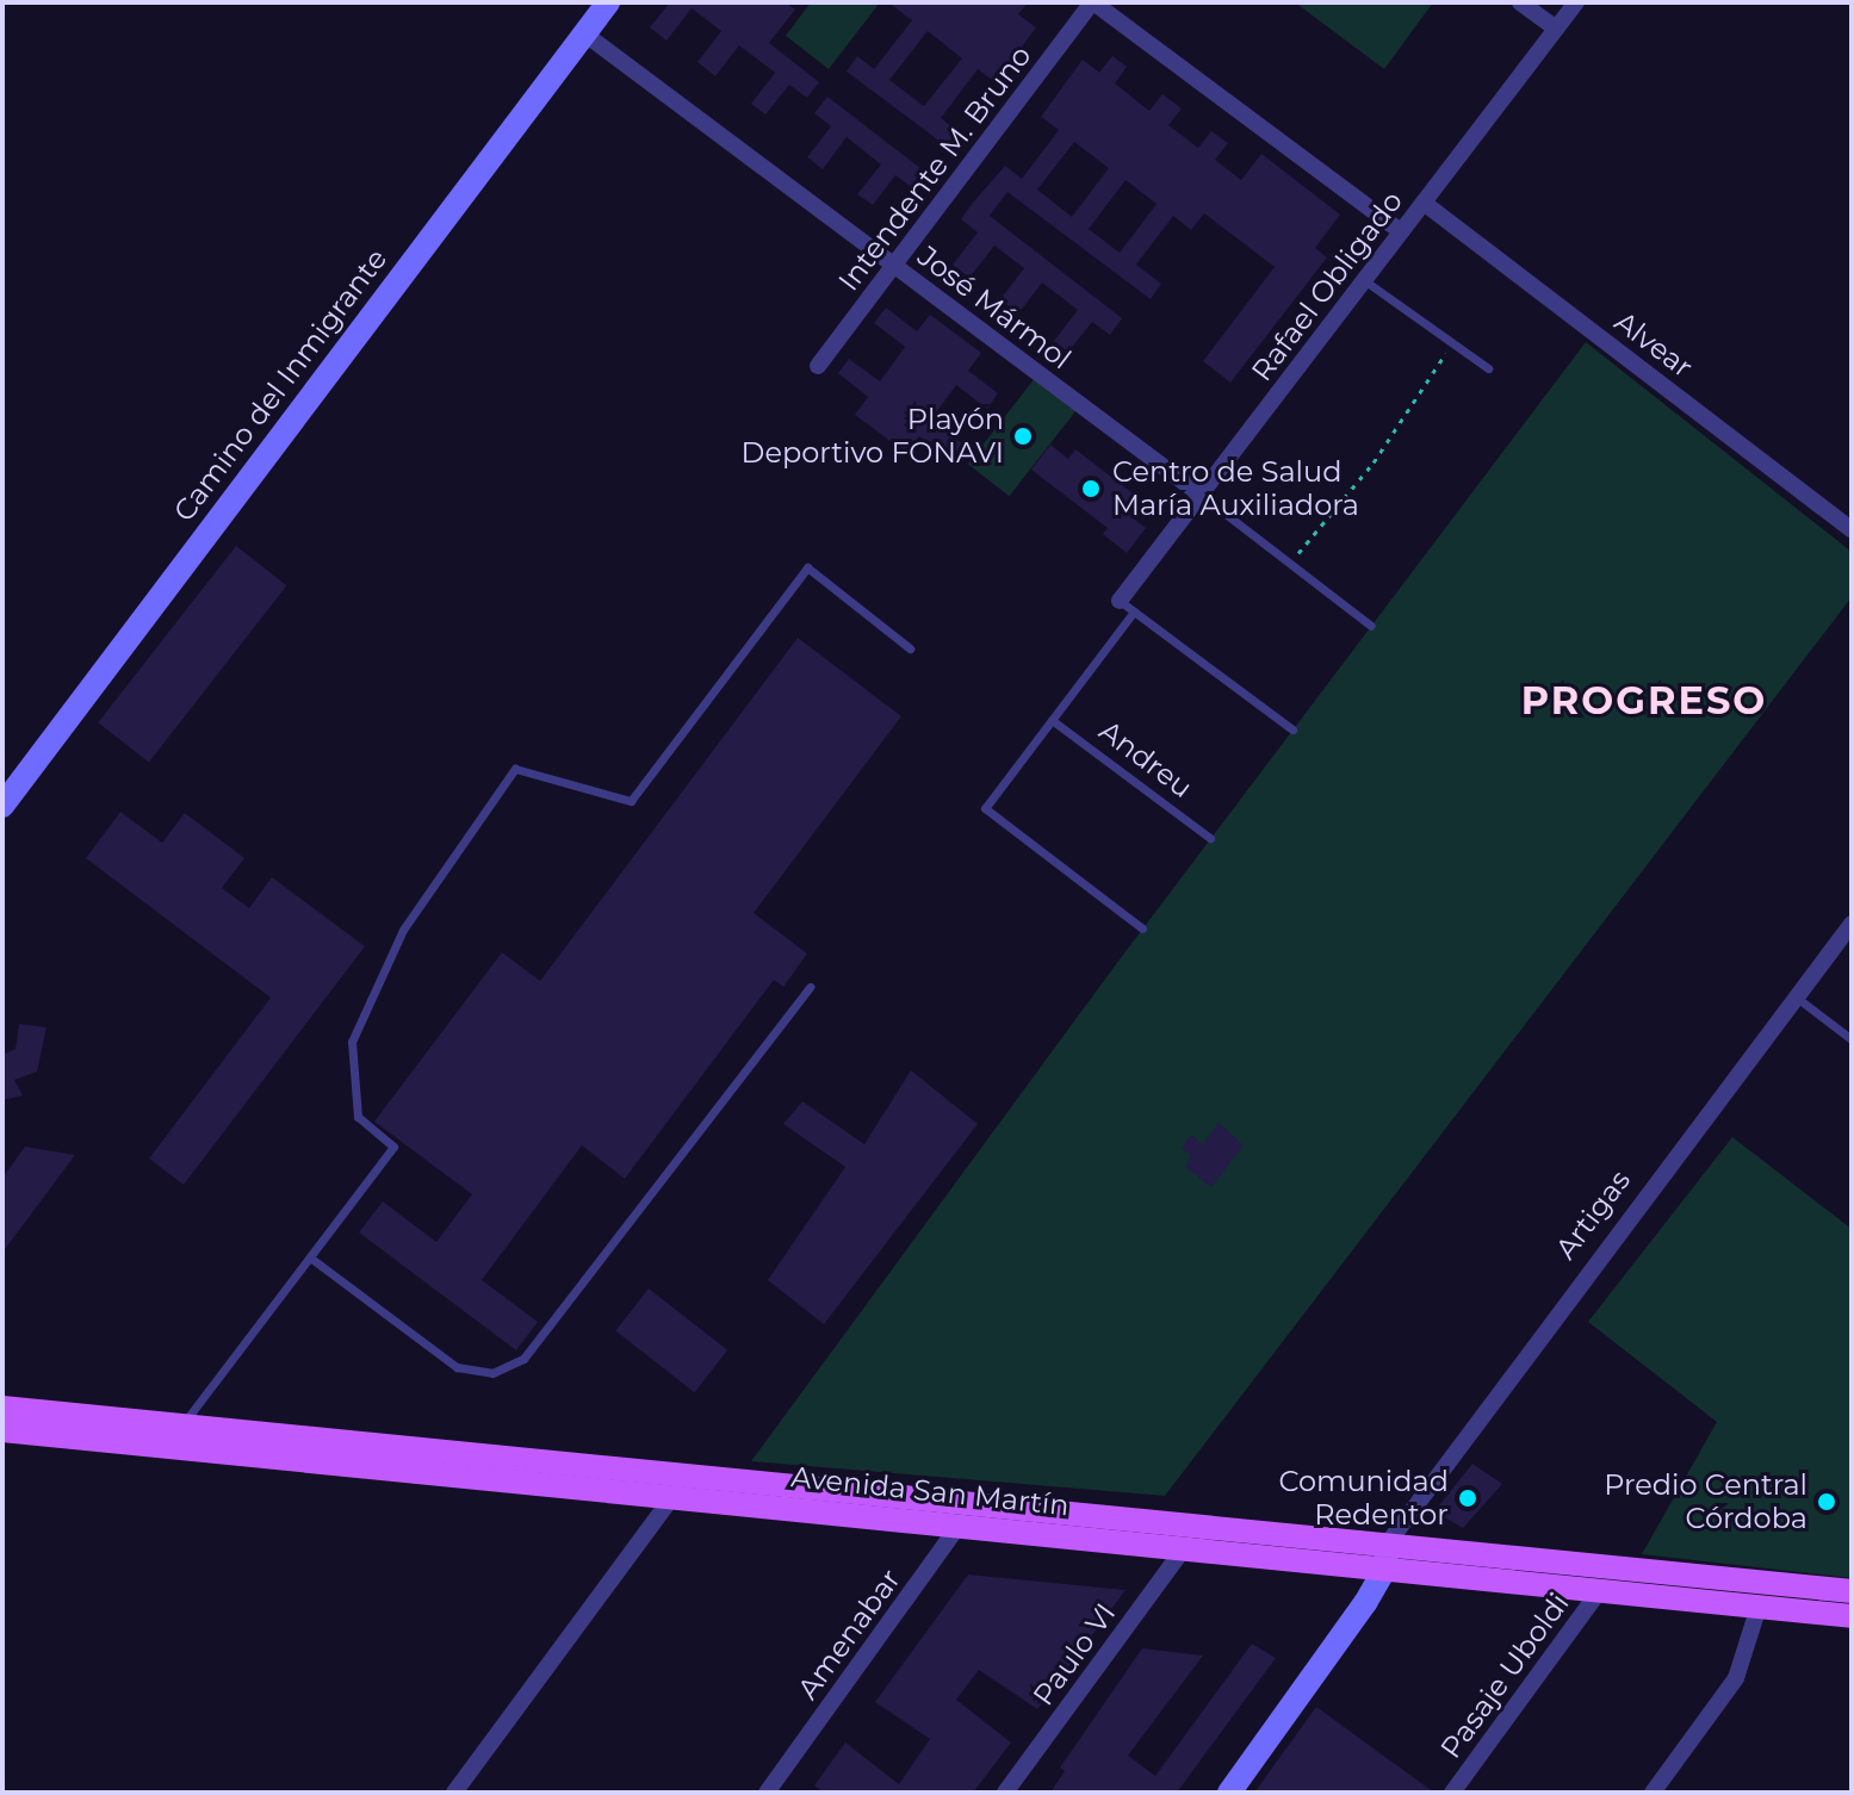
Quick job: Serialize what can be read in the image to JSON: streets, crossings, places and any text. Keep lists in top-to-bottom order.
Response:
{
  "streets": {
    "main road": ["Camino del Inmigrante", "Artigas", "Avenida San Martín"],
    "street": [
      "Intendente M. Bruno",
      "Rafael Obligado",
      "José Mármol",
      "Alvear",
      "Amenabar",
      "Paulo VI",
      "Pasaje Uboldi"
    ],
    "lane": ["Andreu"]
  },
  "crossings": [
    ["Intendente M. Bruno", "José Mármol"],
    ["Rafael Obligado", "José Mármol"],
    ["Rafael Obligado", "Alvear"],
    ["Rafael Obligado", "Andreu"],
    ["José Mármol", "Camino del Inmigrante"],
    ["Artigas", "Avenida San Martín"],
    ["Avenida San Martín", "Amenabar"],
    ["Avenida San Martín", "Paulo VI"],
    ["Avenida San Martín", "Pasaje Uboldi"]
  ],
  "districts": ["PROGRESO"],
  "places": [
    "Playón Deportivo FONAVI",
    "Centro de Salud María Auxiliadora",
    "Comunidad Redentor",
    "Predio Central Córdoba"
  ]
}
